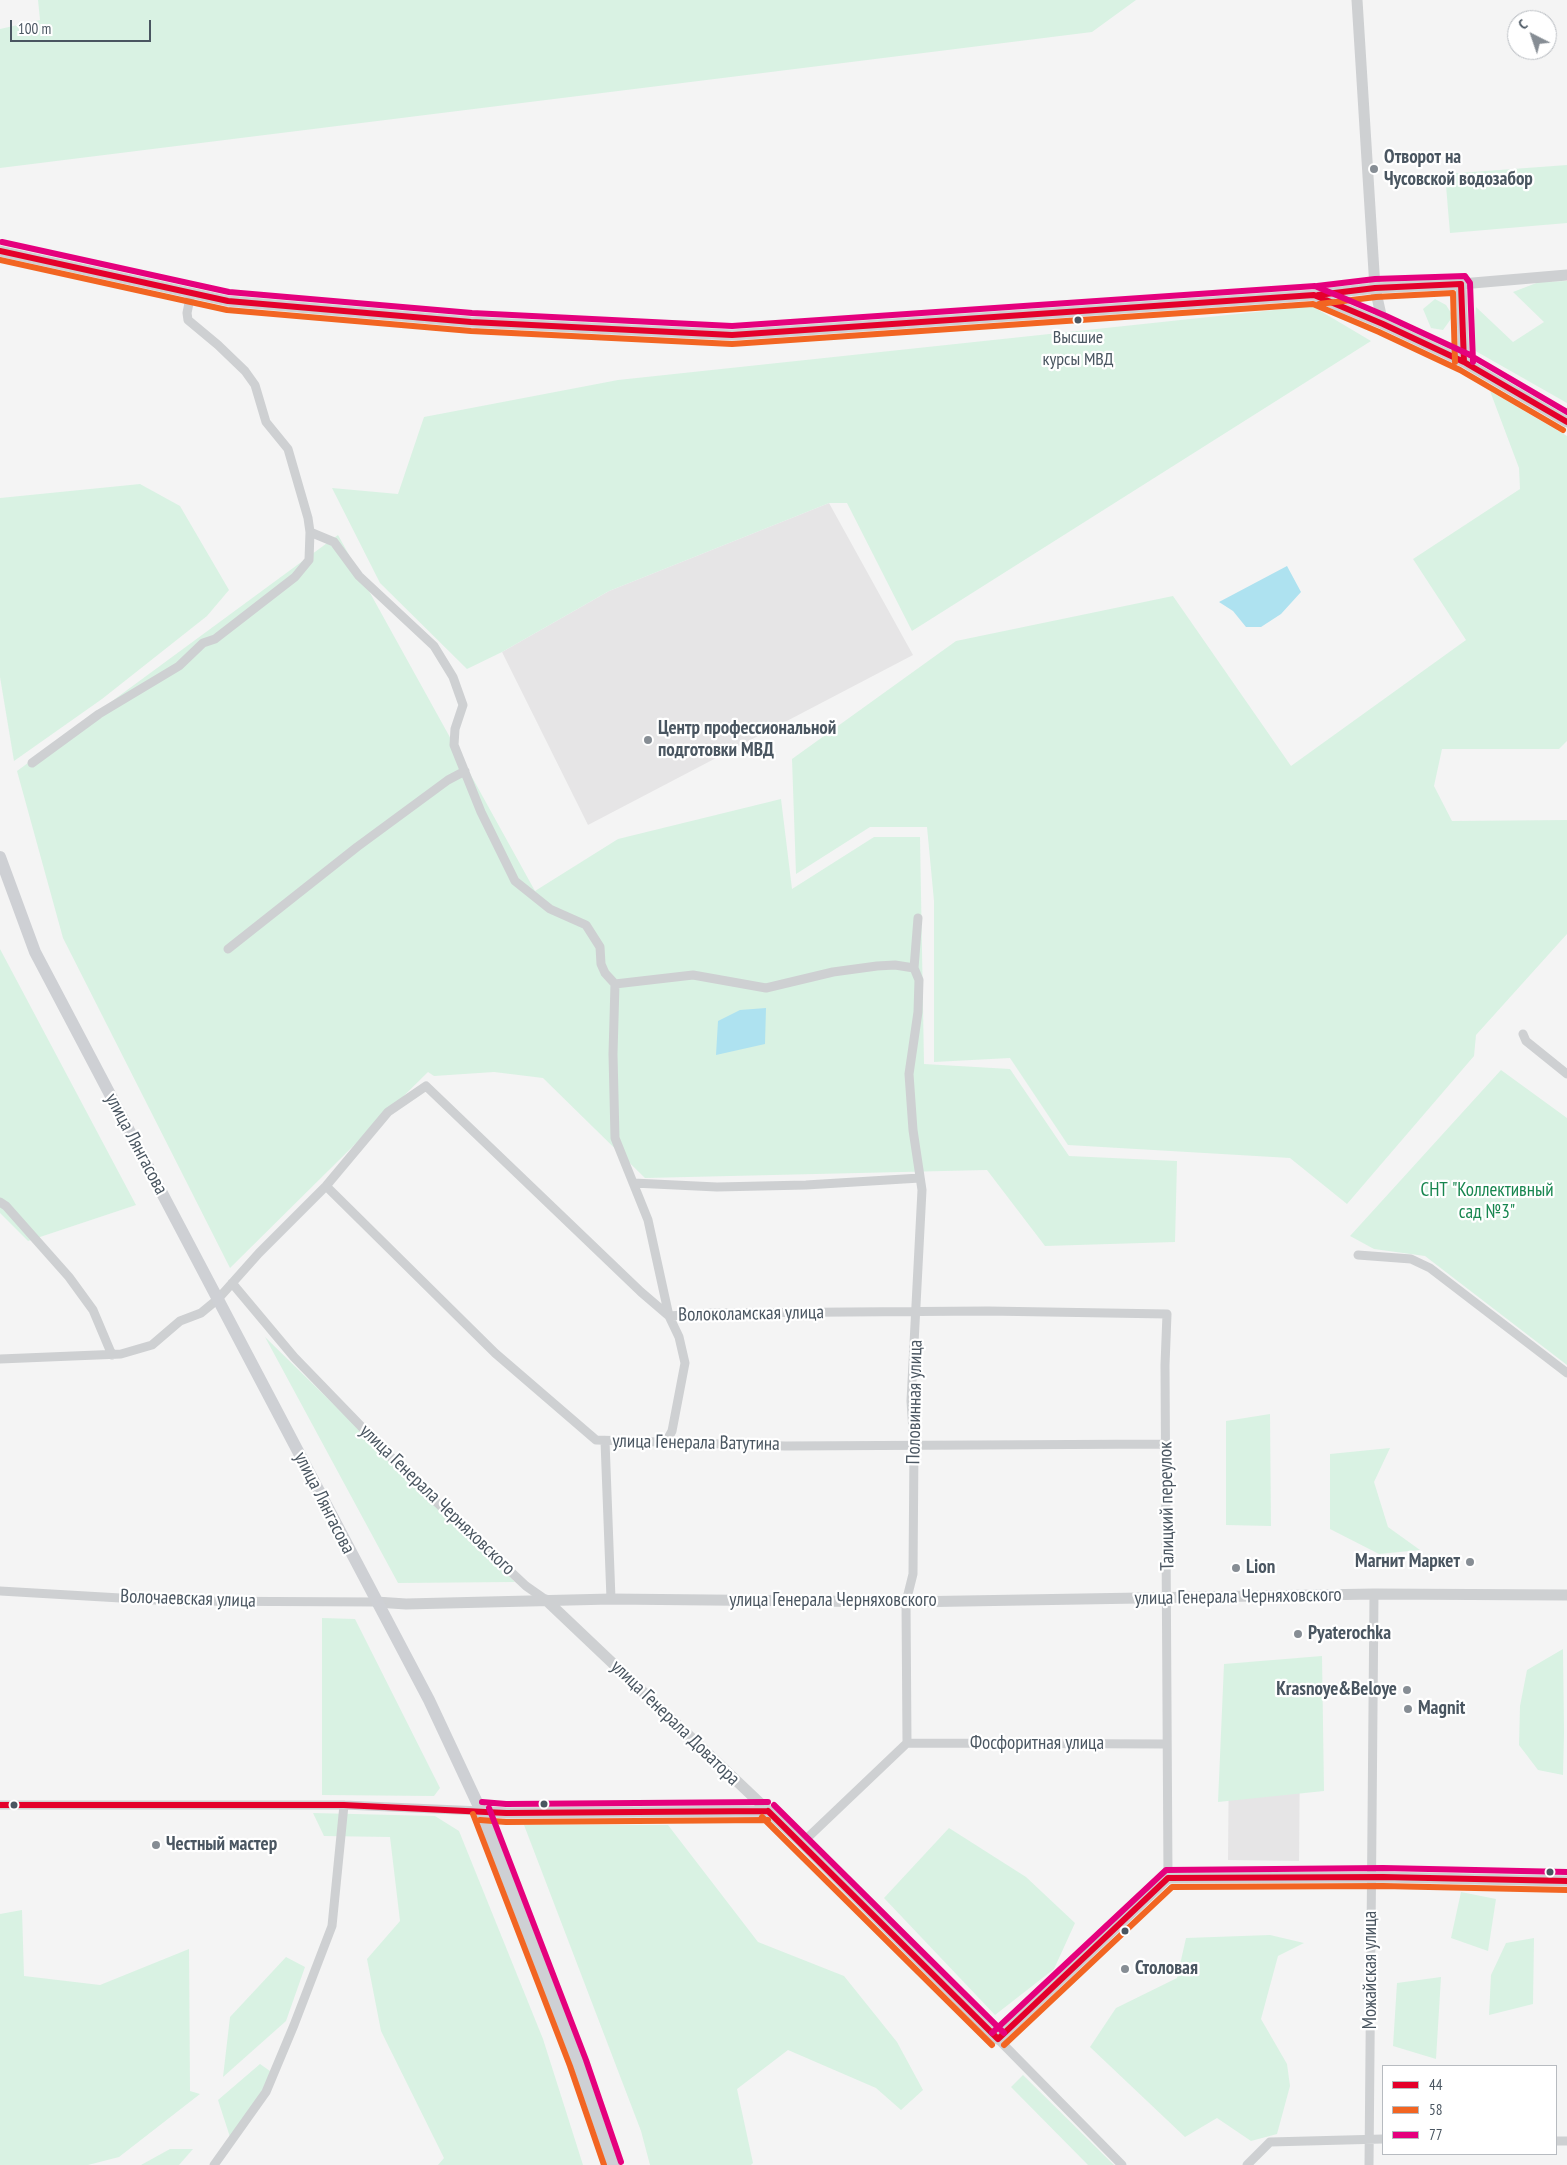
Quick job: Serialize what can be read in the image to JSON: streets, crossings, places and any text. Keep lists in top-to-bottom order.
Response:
{
  "streets": {
    "main road": ["улица Лянгасова"],
    "street": [
      "Волоколамская улица",
      "Половинная улица",
      "улица Генерала Ватутина",
      "улица Генерала Черняховского",
      "Талицкий переулок",
      "Волочаевская улица",
      "улица Генерала Доватора",
      "Фосфоритная улица",
      "Можайская улица"
    ]
  },
  "crossings": [
    ["улица Лянгасова", "Волочаевская улица"],
    ["Волоколамская улица", "Половинная улица"],
    ["Волоколамская улица", "улица Генерала Ватутина"],
    ["Волоколамская улица", "Талицкий переулок"],
    ["Половинная улица", "улица Генерала Ватутина"],
    ["Половинная улица", "улица Генерала Черняховского"],
    ["Половинная улица", "Фосфоритная улица"],
    ["улица Генерала Ватутина", "Талицкий переулок"],
    ["улица Генерала Черняховского", "Талицкий переулок"],
    ["улица Генерала Черняховского", "улица Генерала Доватора"],
    ["улица Генерала Черняховского", "Можайская улица"],
    ["Талицкий переулок", "Фосфоритная улица"]
  ],
  "parks": ["СНТ \"Коллективный сад №3\""],
  "places": [
    "Отворот на Чусовской водозабор",
    "Высшие курсы МВД",
    "Центр профессиональной подготовки МВД",
    "Магнит Маркет",
    "Lion",
    "Pyaterochka",
    "Krasnoye&Beloye",
    "Magnit",
    "Честный мастер",
    "Столовая"
  ],
  "lines": ["transit line 77", "transit line 44", "transit line 58"],
  "legend": ["44", "58", "77"],
  "scale_bar": "100 m",
  "north": "top left"
}
